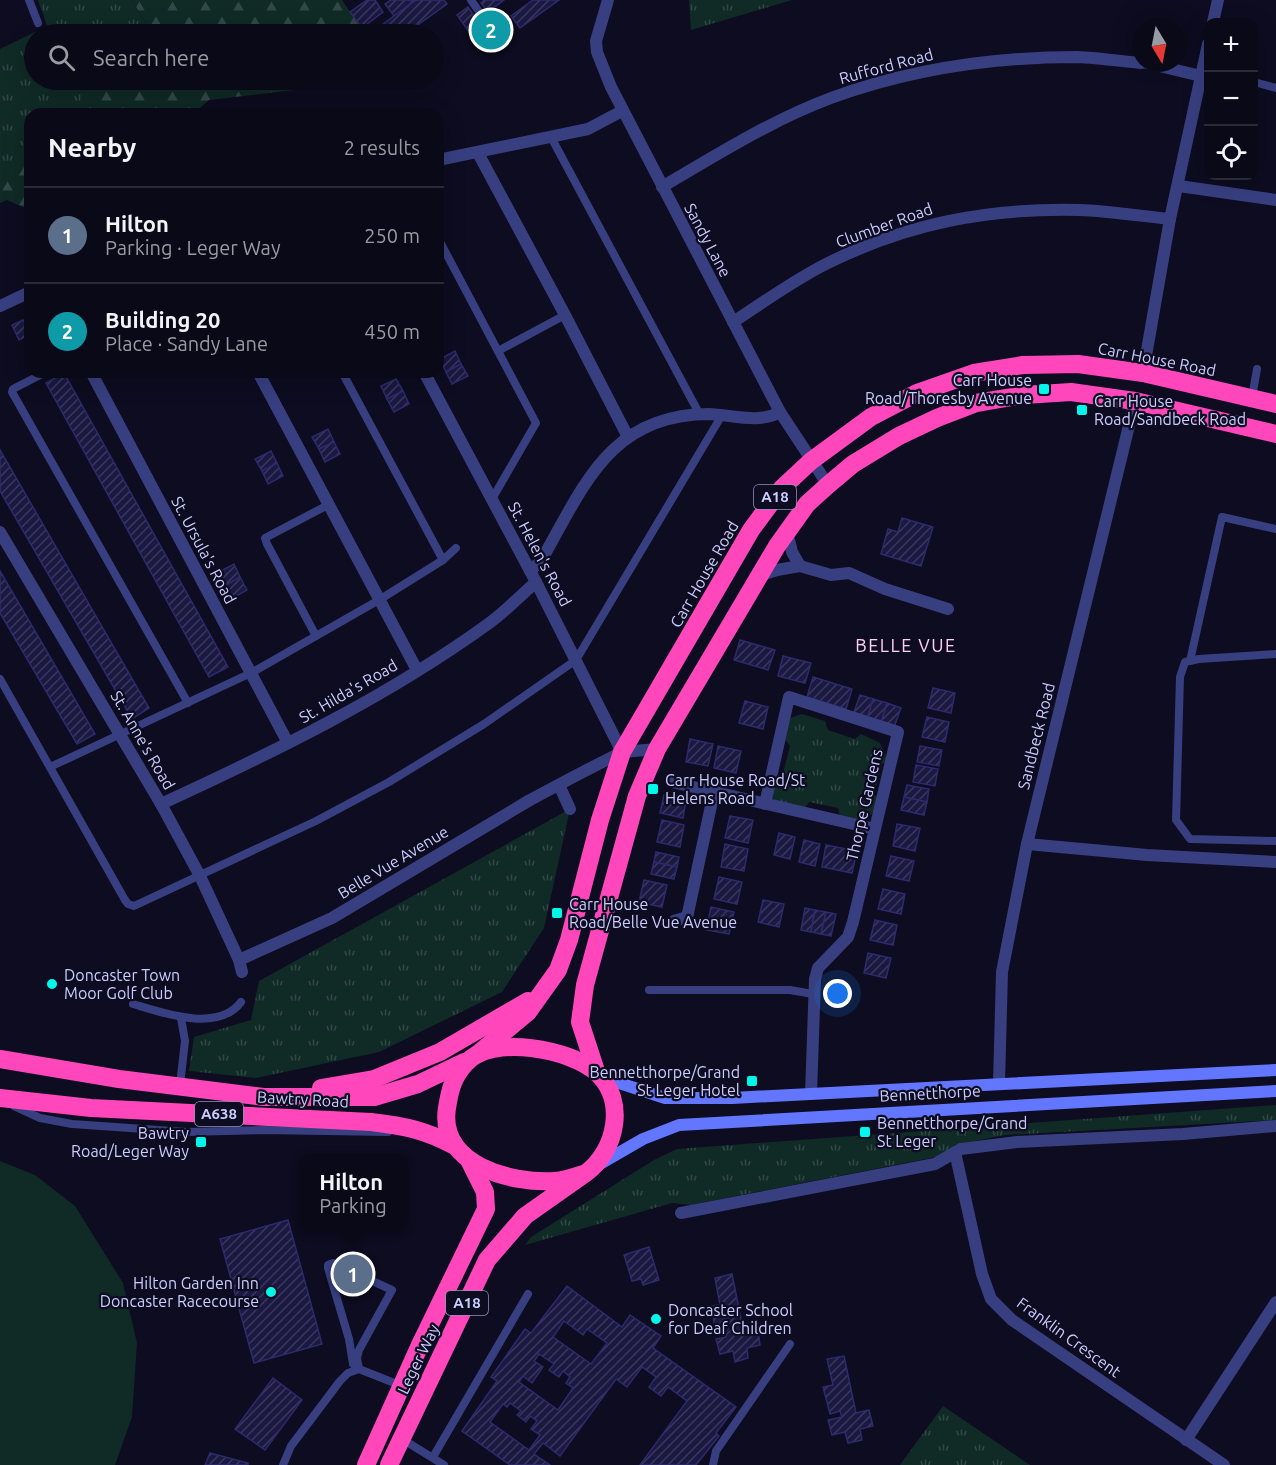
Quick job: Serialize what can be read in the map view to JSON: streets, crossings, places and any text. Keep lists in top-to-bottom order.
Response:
{
  "streets": {
    "highway": [
      "Carr House Road",
      "A18",
      "Bawtry Road",
      "A638",
      "Leger Way"
    ],
    "street": [
      "Rufford Road",
      "Clumber Road",
      "Sandy Lane",
      "St. Ursula's Road",
      "St. Helen's Road",
      "St. Hilda's Road",
      "Sandbeck Road",
      "St. Anne's Road",
      "Thorpe Gardens",
      "Belle Vue Avenue",
      "Bennetthorpe",
      "Franklin Crescent"
    ]
  },
  "crossings": [
    ["Rufford Road", "Sandy Lane"],
    ["Clumber Road", "Sandy Lane"],
    ["Sandy Lane", "Carr House Road"],
    ["Sandy Lane", "A18"],
    ["Sandy Lane", "St. Hilda's Road"],
    ["Carr House Road", "A18"],
    ["Carr House Road", "St. Helen's Road"],
    ["Carr House Road", "Belle Vue Avenue"],
    ["Carr House Road", "Bennetthorpe"],
    ["Carr House Road", "Bawtry Road"],
    ["Carr House Road", "Leger Way"],
    ["A18", "Sandbeck Road"],
    ["A18", "Bennetthorpe"],
    ["A18", "Bawtry Road"],
    ["A18", "Leger Way"],
    ["St. Ursula's Road", "St. Hilda's Road"],
    ["St. Helen's Road", "St. Hilda's Road"],
    ["St. Helen's Road", "Belle Vue Avenue"],
    ["St. Hilda's Road", "St. Anne's Road"],
    ["Sandbeck Road", "Bennetthorpe"],
    ["St. Anne's Road", "Belle Vue Avenue"],
    ["Thorpe Gardens", "Bennetthorpe"],
    ["Bennetthorpe", "Bawtry Road"],
    ["Bennetthorpe", "Leger Way"],
    ["Bawtry Road", "Leger Way"]
  ],
  "districts": ["BELLE VUE"],
  "places": {
    "transit": [
      "Carr House Road/Thoresby Avenue",
      "Carr House Road/Sandbeck Road",
      "Carr House Road/St Helens Road",
      "Carr House Road/Belle Vue Avenue",
      "Bennetthorpe/Grand St Leger Hotel",
      "Bennetthorpe/Grand St Leger",
      "Bawtry Road/Leger Way"
    ],
    "other": ["Doncaster Town Moor Golf Club", "Hilton Garden Inn Doncaster Racecourse", "Doncaster School for Deaf Children"]
  },
  "north": "bottom",
  "page": {
    "pins": ["2", "1"],
    "map_buttons": ["+", "−"],
    "search": "Search here",
    "heading": ["Nearby", "2 results"],
    "list": [
      {
        "mark": "1",
        "name": "Hilton",
        "note": "Parking · Leger Way",
        "value": "250 m"
      },
      {
        "mark": "2",
        "name": "Building 20",
        "note": "Place · Sandy Lane",
        "value": "450 m"
      }
    ],
    "popup": ["Hilton", "Parking"]
  }
}
